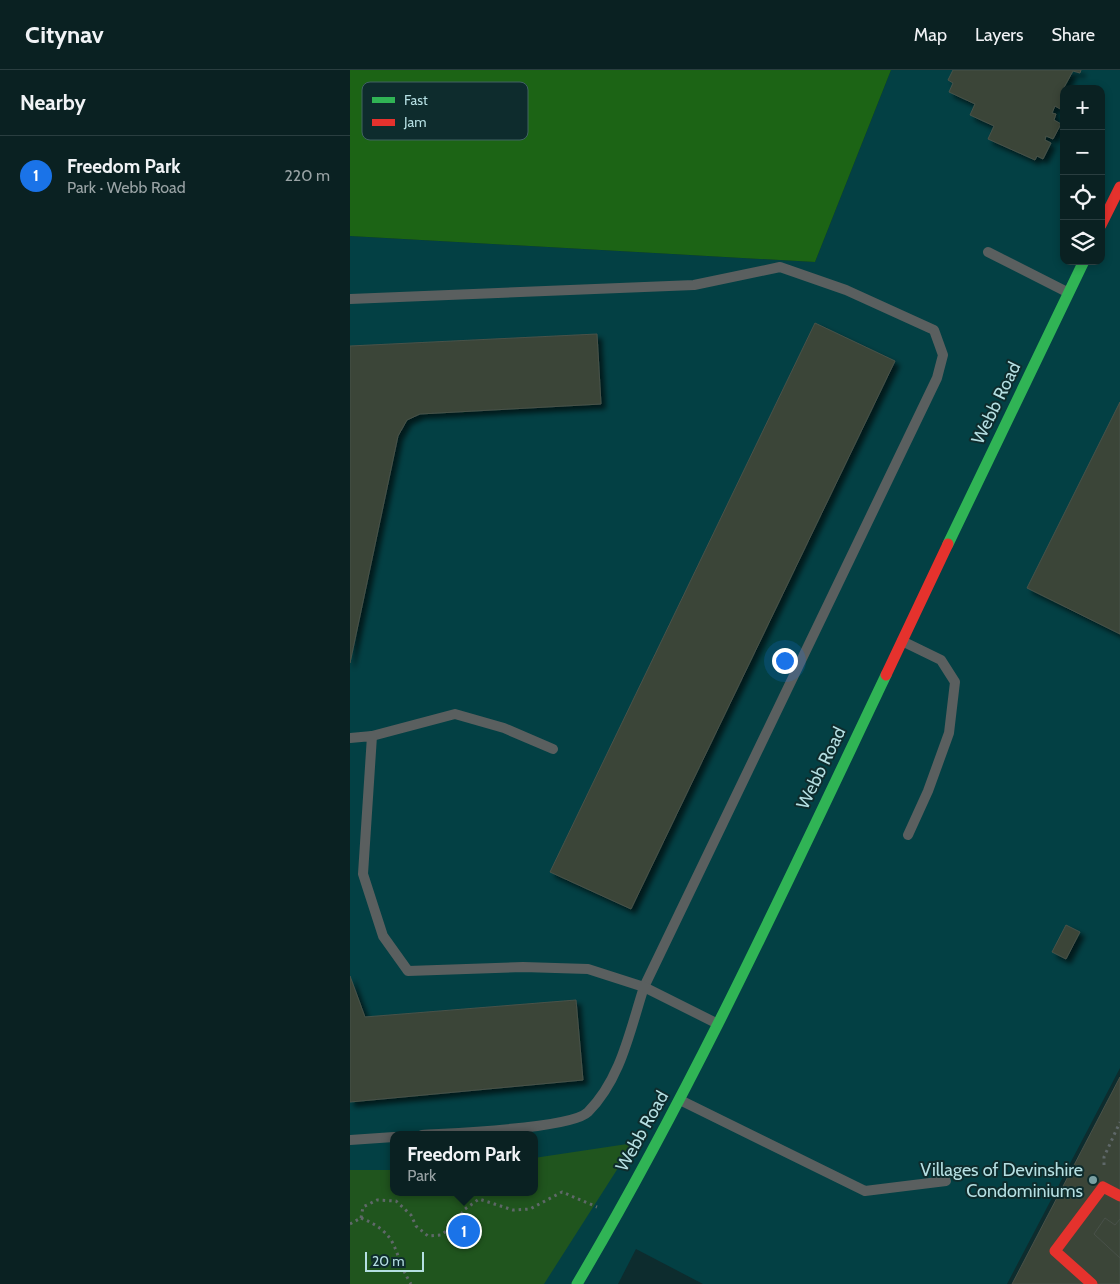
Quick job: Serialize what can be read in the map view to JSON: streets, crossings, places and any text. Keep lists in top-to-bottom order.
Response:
{
  "streets": {
    "street": ["Webb Road"]
  },
  "places": ["Villages of Devinshire Condominiums"],
  "legend": ["Fast", "Jam"],
  "scale_bar": "20 m",
  "page": {
    "header": "Citynav",
    "nav": ["Map", "Layers", "Share"],
    "heading": "Nearby",
    "map_buttons": ["+", "−"],
    "list": [
      {
        "mark": "1",
        "name": "Freedom Park",
        "note": "Park · Webb Road",
        "value": "220 m"
      }
    ],
    "popup": ["Freedom Park", "Park"],
    "pins": "1",
    "scale": "20 m"
  }
}
